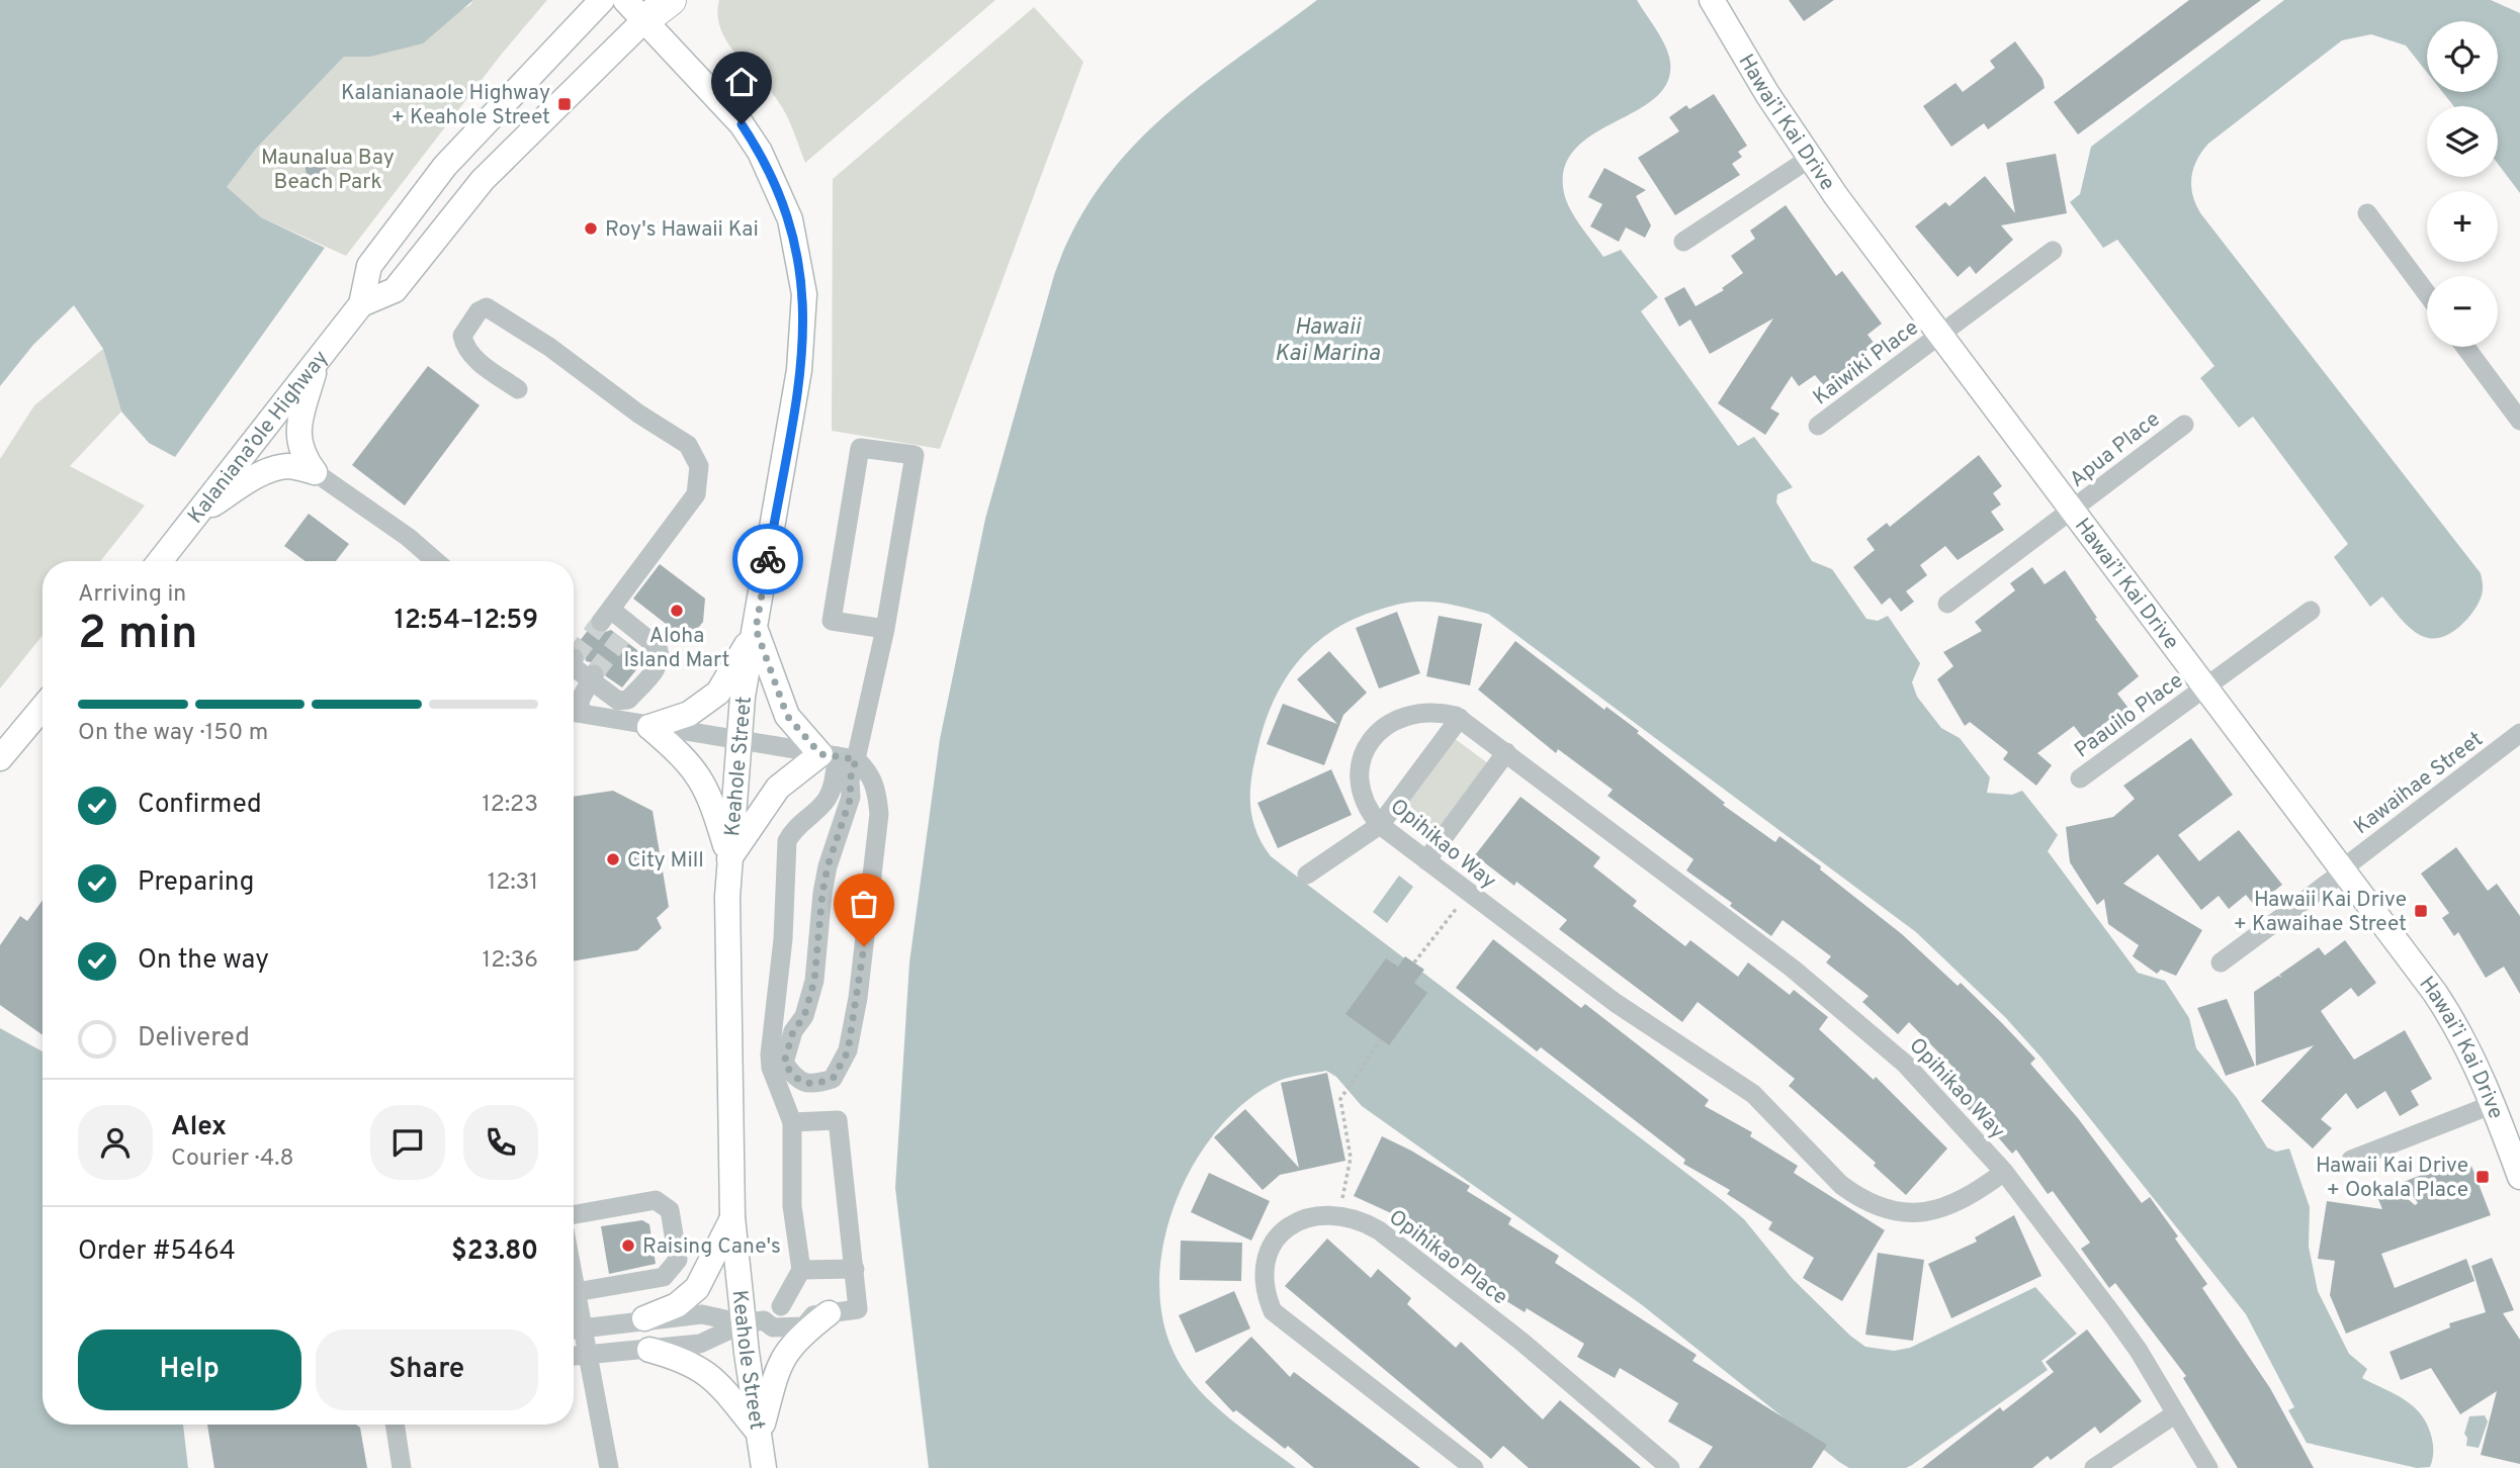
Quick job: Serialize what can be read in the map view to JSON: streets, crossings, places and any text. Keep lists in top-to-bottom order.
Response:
{
  "streets": {
    "highway": ["Kalaniana’ole Highway"],
    "main road": ["Hawai’i Kai Drive", "Keahole Street"],
    "street": [
      "Kaiwiki Place",
      "Apua Place",
      "Paauilo Place",
      "Kawaihae Street",
      "Opihikao Way",
      "Opihikao Place"
    ]
  },
  "crossings": [
    ["Hawai’i Kai Drive", "Kaiwiki Place"],
    ["Hawai’i Kai Drive", "Apua Place"],
    ["Hawai’i Kai Drive", "Paauilo Place"],
    ["Hawai’i Kai Drive", "Kawaihae Street"],
    ["Kalaniana’ole Highway", "Keahole Street"]
  ],
  "water": ["Hawaii Kai Marina"],
  "parks": ["Maunalua Bay Beach Park"],
  "places": {
    "transit": ["Kalanianaole Highway + Keahole Street", "Hawaii Kai Drive + Kawaihae Street", "Hawaii Kai Drive + Ookala Place"],
    "other": [
      "Roy's Hawaii Kai",
      "Aloha Island Mart",
      "City Mill",
      "Raising Cane's"
    ]
  },
  "page": {
    "map_buttons": ["+", "−"],
    "heading": ["2 min", "Arriving in", "12:54–12:59"],
    "panel": [
      "Alex",
      "Courier · 4.8",
      "Order #5464",
      "$23.80"
    ],
    "bar": "On the way · 150 m",
    "list": [
      ["Confirmed", "12:23"],
      ["Preparing", "12:31"],
      ["On the way", "12:36"],
      "Delivered"
    ],
    "buttons": ["Help", "Share"]
  }
}
